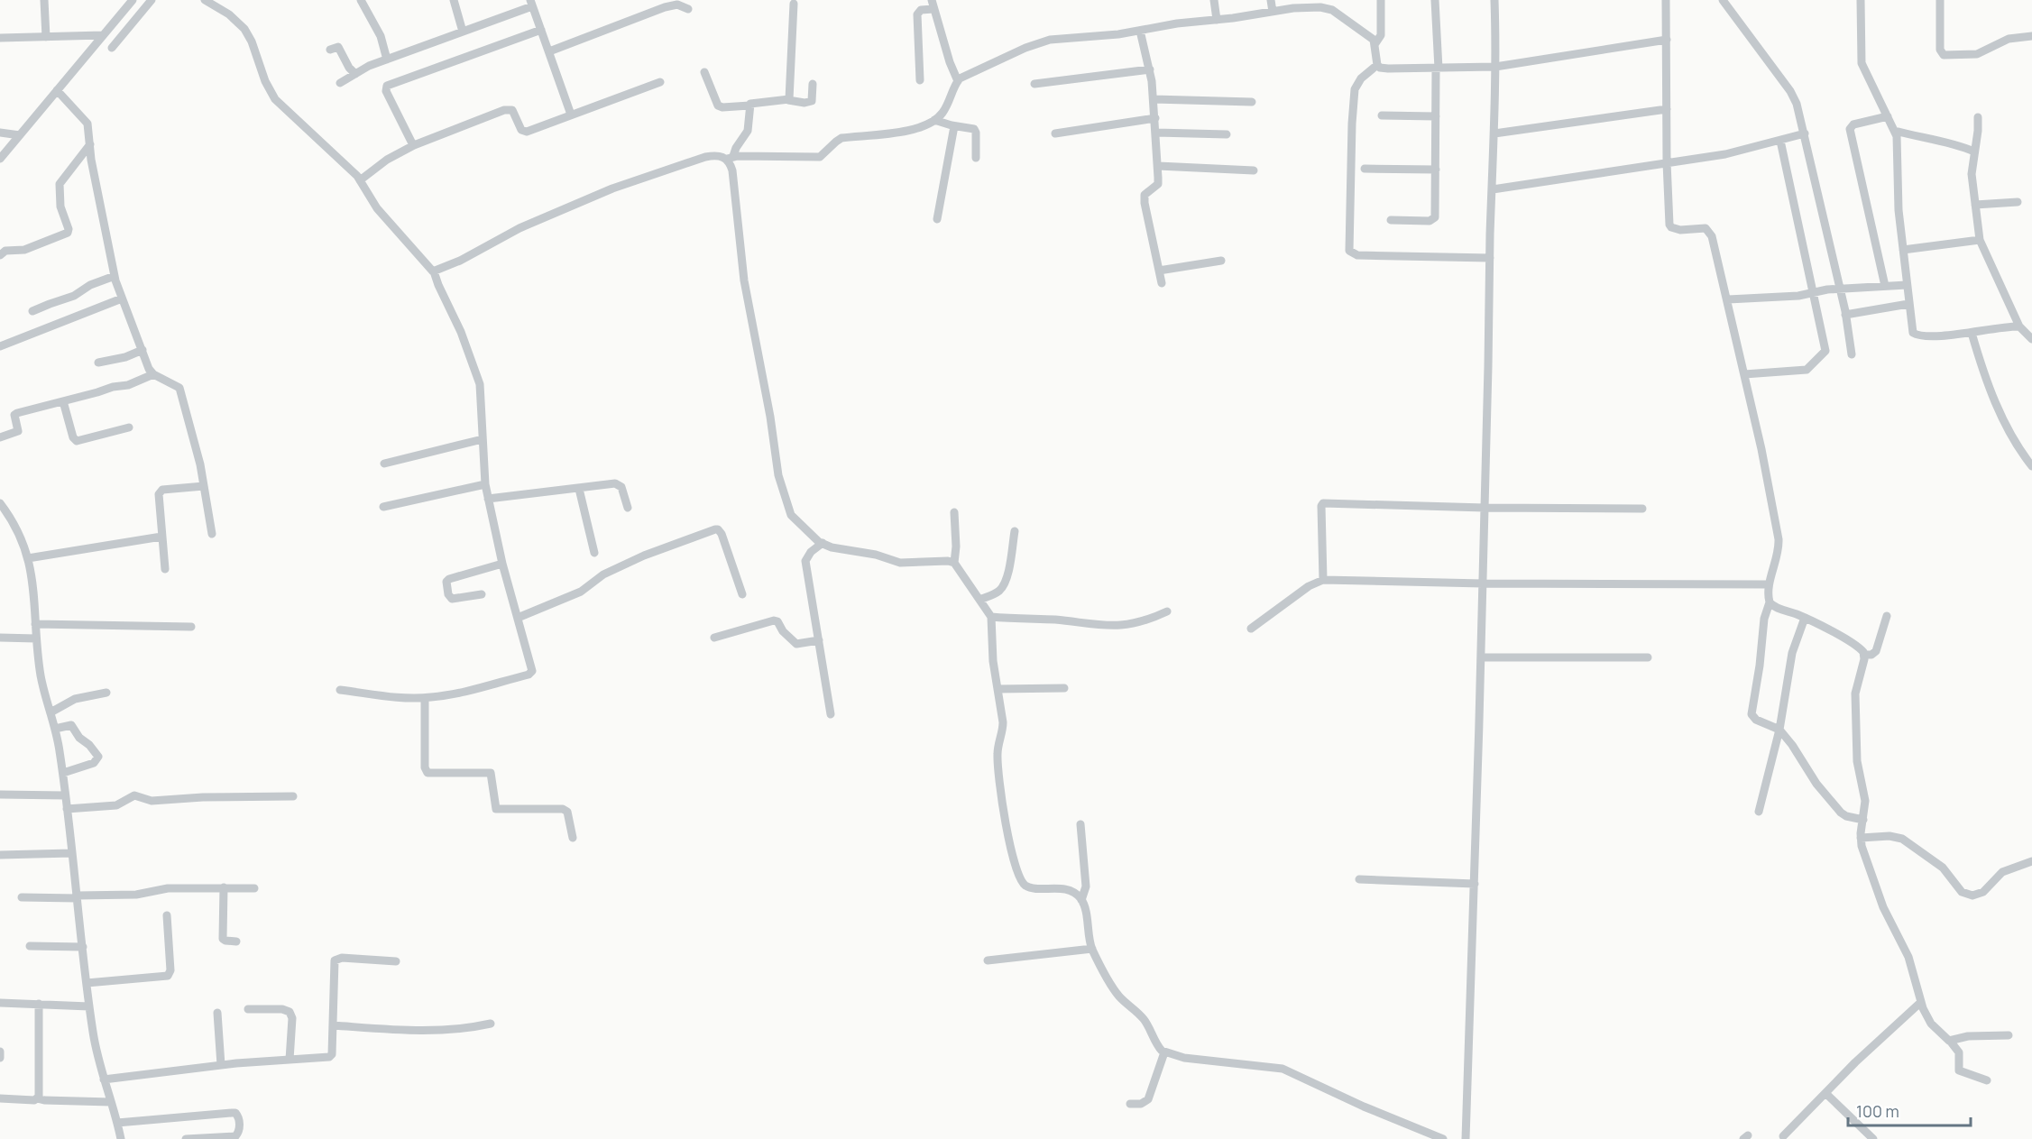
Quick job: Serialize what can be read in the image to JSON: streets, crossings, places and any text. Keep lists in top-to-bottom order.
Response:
{
  "scale_bar": "100 m"
}
